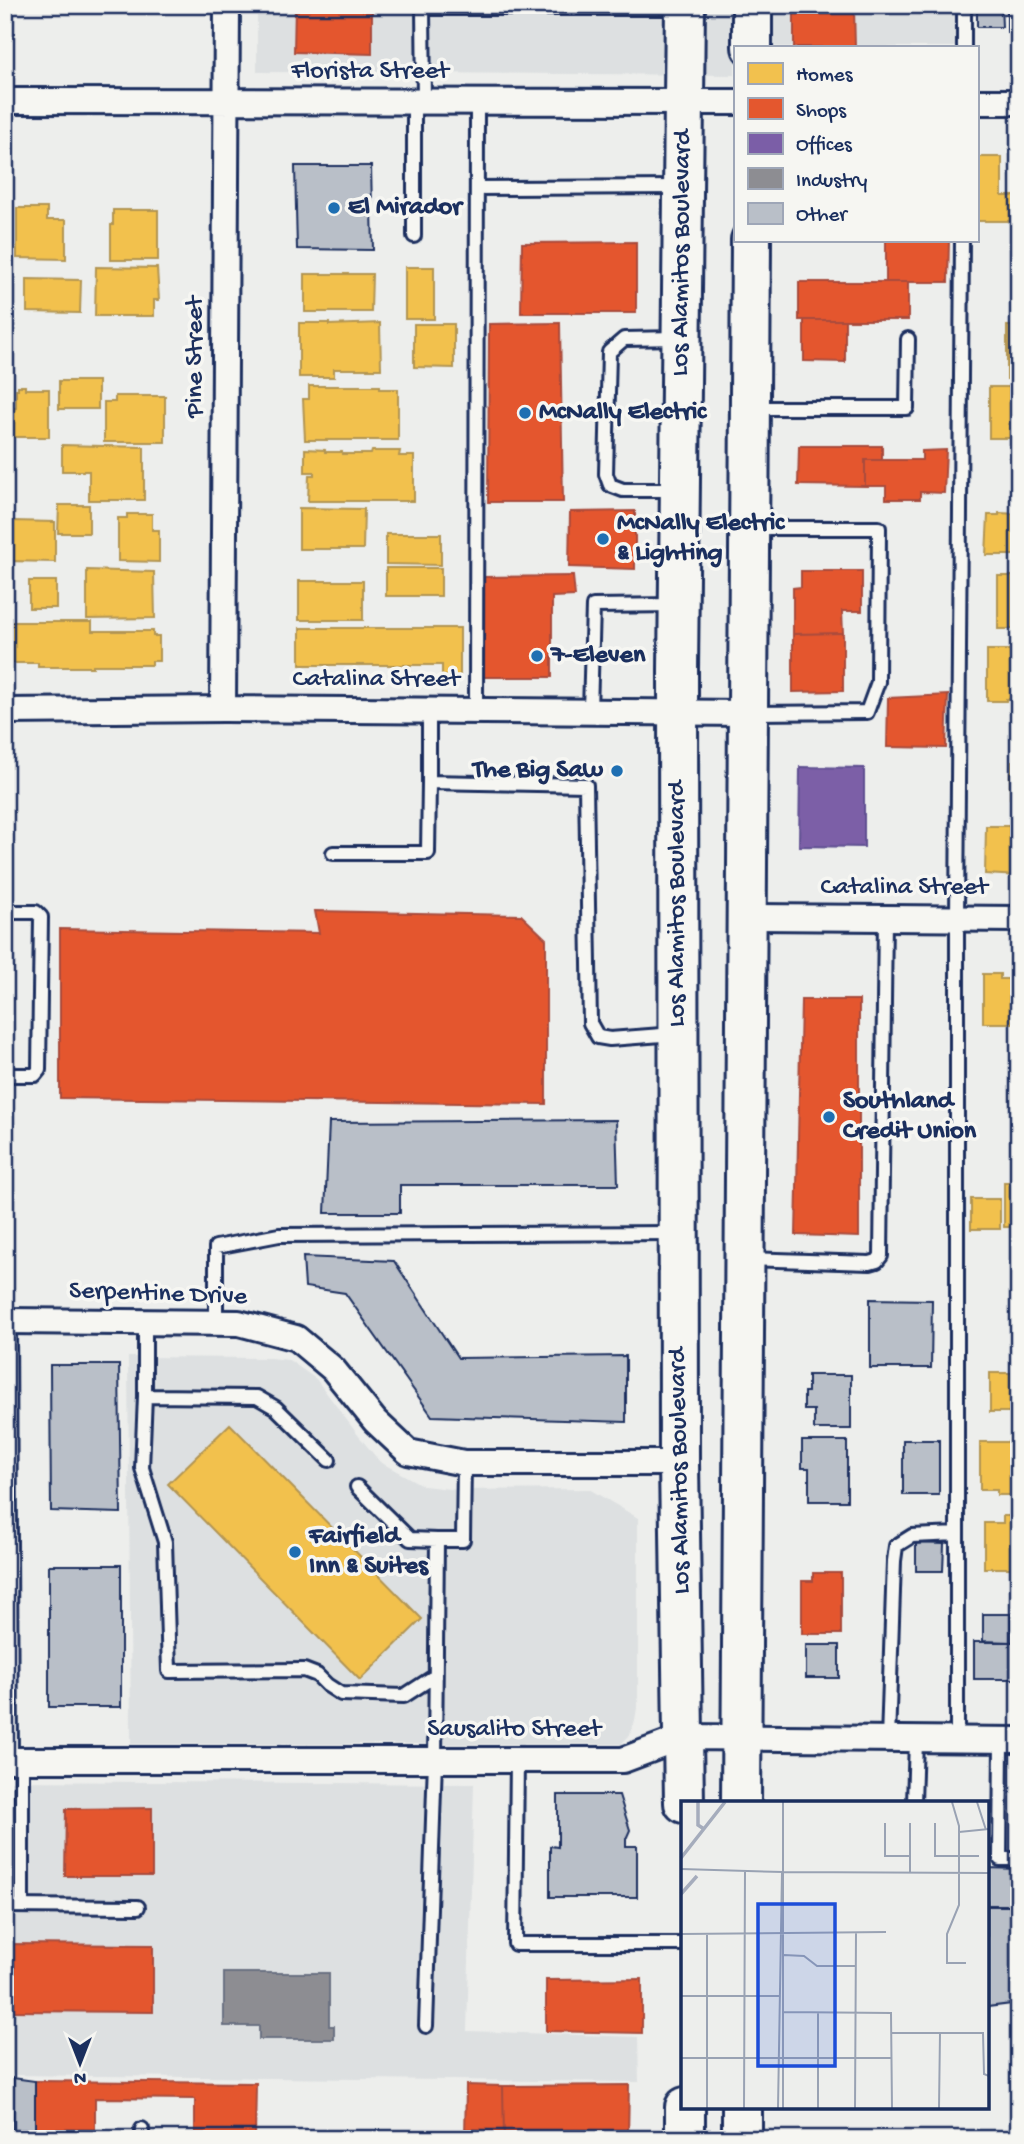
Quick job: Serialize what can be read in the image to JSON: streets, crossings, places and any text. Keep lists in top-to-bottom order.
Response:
{
  "streets": {
    "main road": ["Los Alamitos Boulevard"],
    "street": [
      "Florista Street",
      "Pine Street",
      "Catalina Street",
      "Serpentine Drive",
      "Sausalito Street"
    ]
  },
  "crossings": [
    ["Florista Street", "Los Alamitos Boulevard"],
    ["Florista Street", "Pine Street"],
    ["Los Alamitos Boulevard", "Catalina Street"],
    ["Los Alamitos Boulevard", "Serpentine Drive"],
    ["Los Alamitos Boulevard", "Sausalito Street"],
    ["Pine Street", "Catalina Street"]
  ],
  "places": [
    "El Mirador",
    "McNally Electric",
    "McNally Electric & Lighting",
    "7-Eleven",
    "The Big Saw",
    "Southland Credit Union",
    "Fairfield Inn & Suites"
  ],
  "legend": [
    "Homes",
    "Shops",
    "Offices",
    "Industry",
    "Other"
  ],
  "north": "bottom"
}
